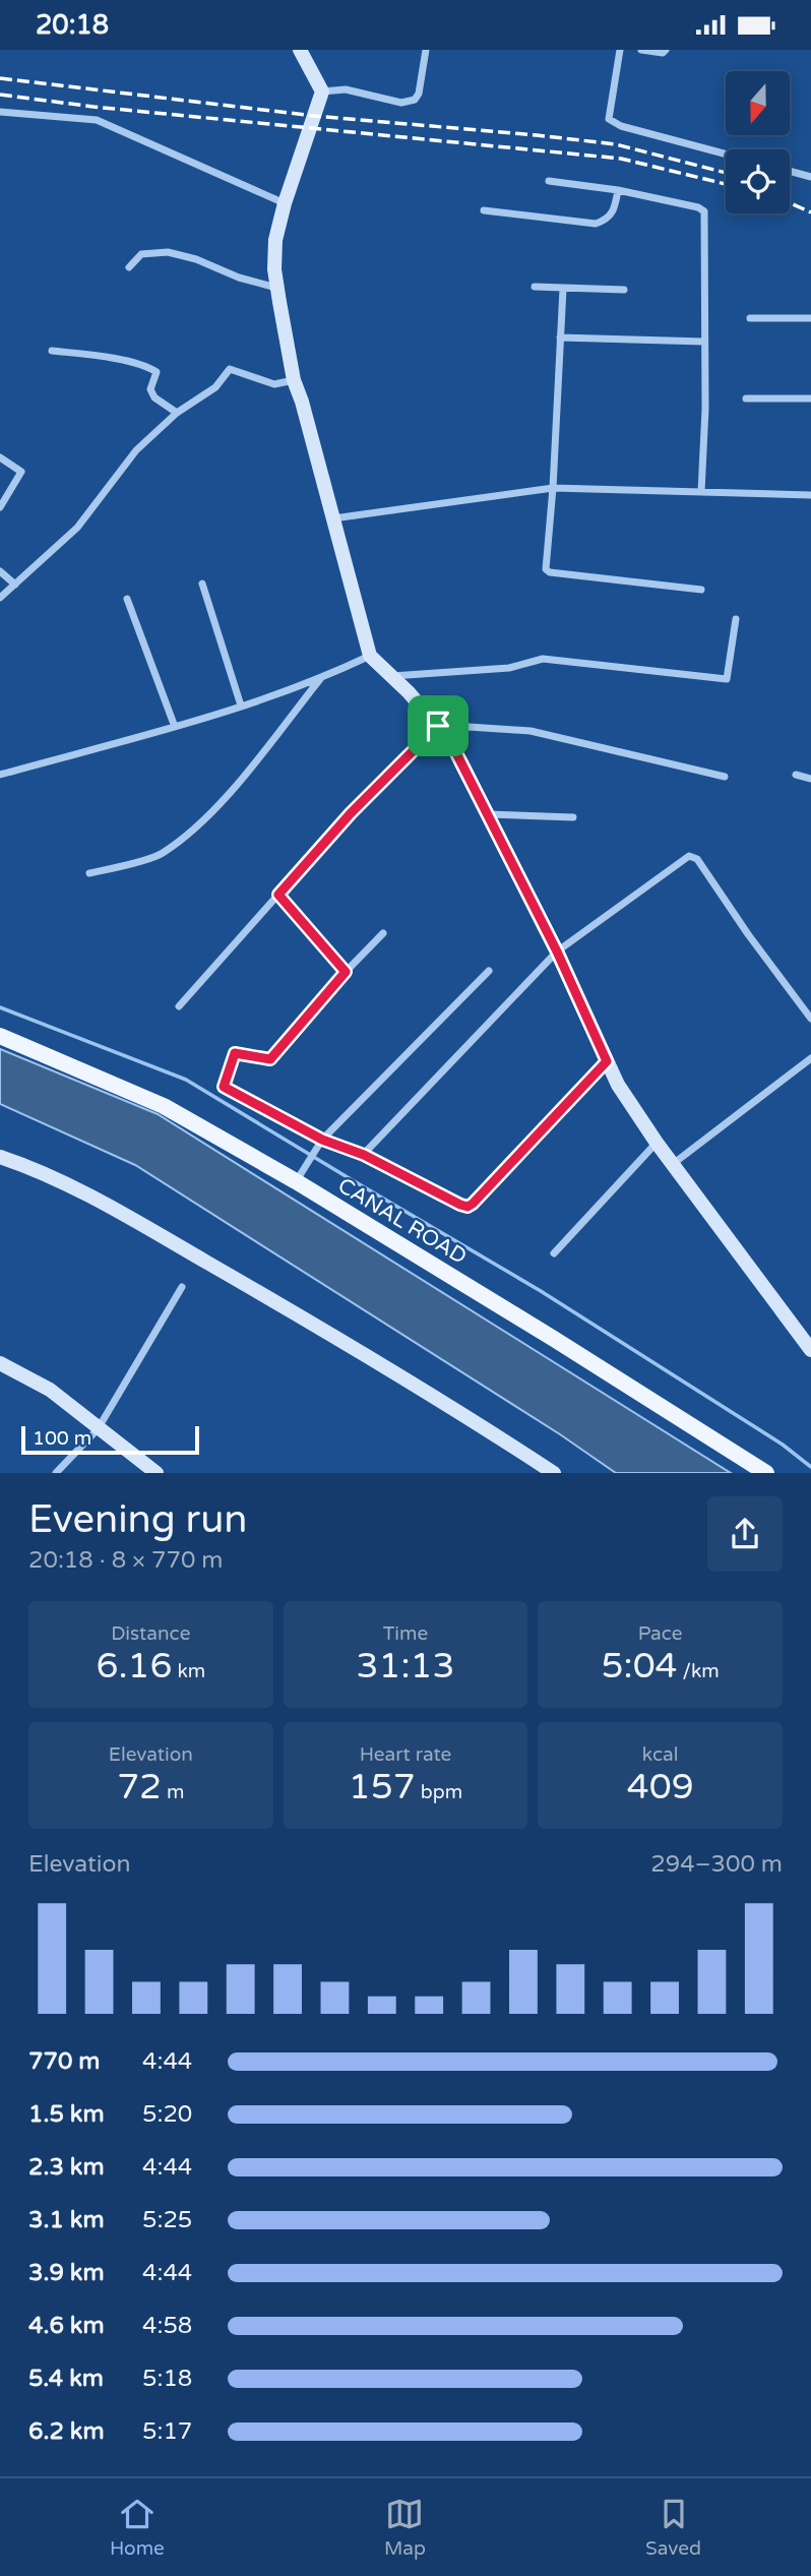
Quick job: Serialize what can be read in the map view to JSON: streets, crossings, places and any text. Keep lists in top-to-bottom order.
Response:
{
  "streets": {
    "main road": ["CANAL ROAD"]
  },
  "scale_bar": "100 m",
  "north": "bottom",
  "page": {
    "status": "20:18",
    "scale": "100 m",
    "heading": ["Evening run", "20:18 · 8 × 770 m"],
    "stats": [
      ["Distance", "6.16 km"],
      ["Time", "31:13"],
      ["Pace", "5:04 /km"],
      ["Elevation", "72 m"],
      ["Heart rate", "157 bpm"],
      ["kcal", "409"]
    ],
    "chart": ["Elevation", "294–300 m"],
    "list": [
      {
        "name": "770 m",
        "note": "4:44"
      },
      {
        "name": "1.5 km",
        "note": "5:20"
      },
      {
        "name": "2.3 km",
        "note": "4:44"
      },
      {
        "name": "3.1 km",
        "note": "5:25"
      },
      {
        "name": "3.9 km",
        "note": "4:44"
      },
      {
        "name": "4.6 km",
        "note": "4:58"
      },
      {
        "name": "5.4 km",
        "note": "5:18"
      },
      {
        "name": "6.2 km",
        "note": "5:17"
      }
    ],
    "tabs": ["Home", "Map", "Saved"]
  }
}
